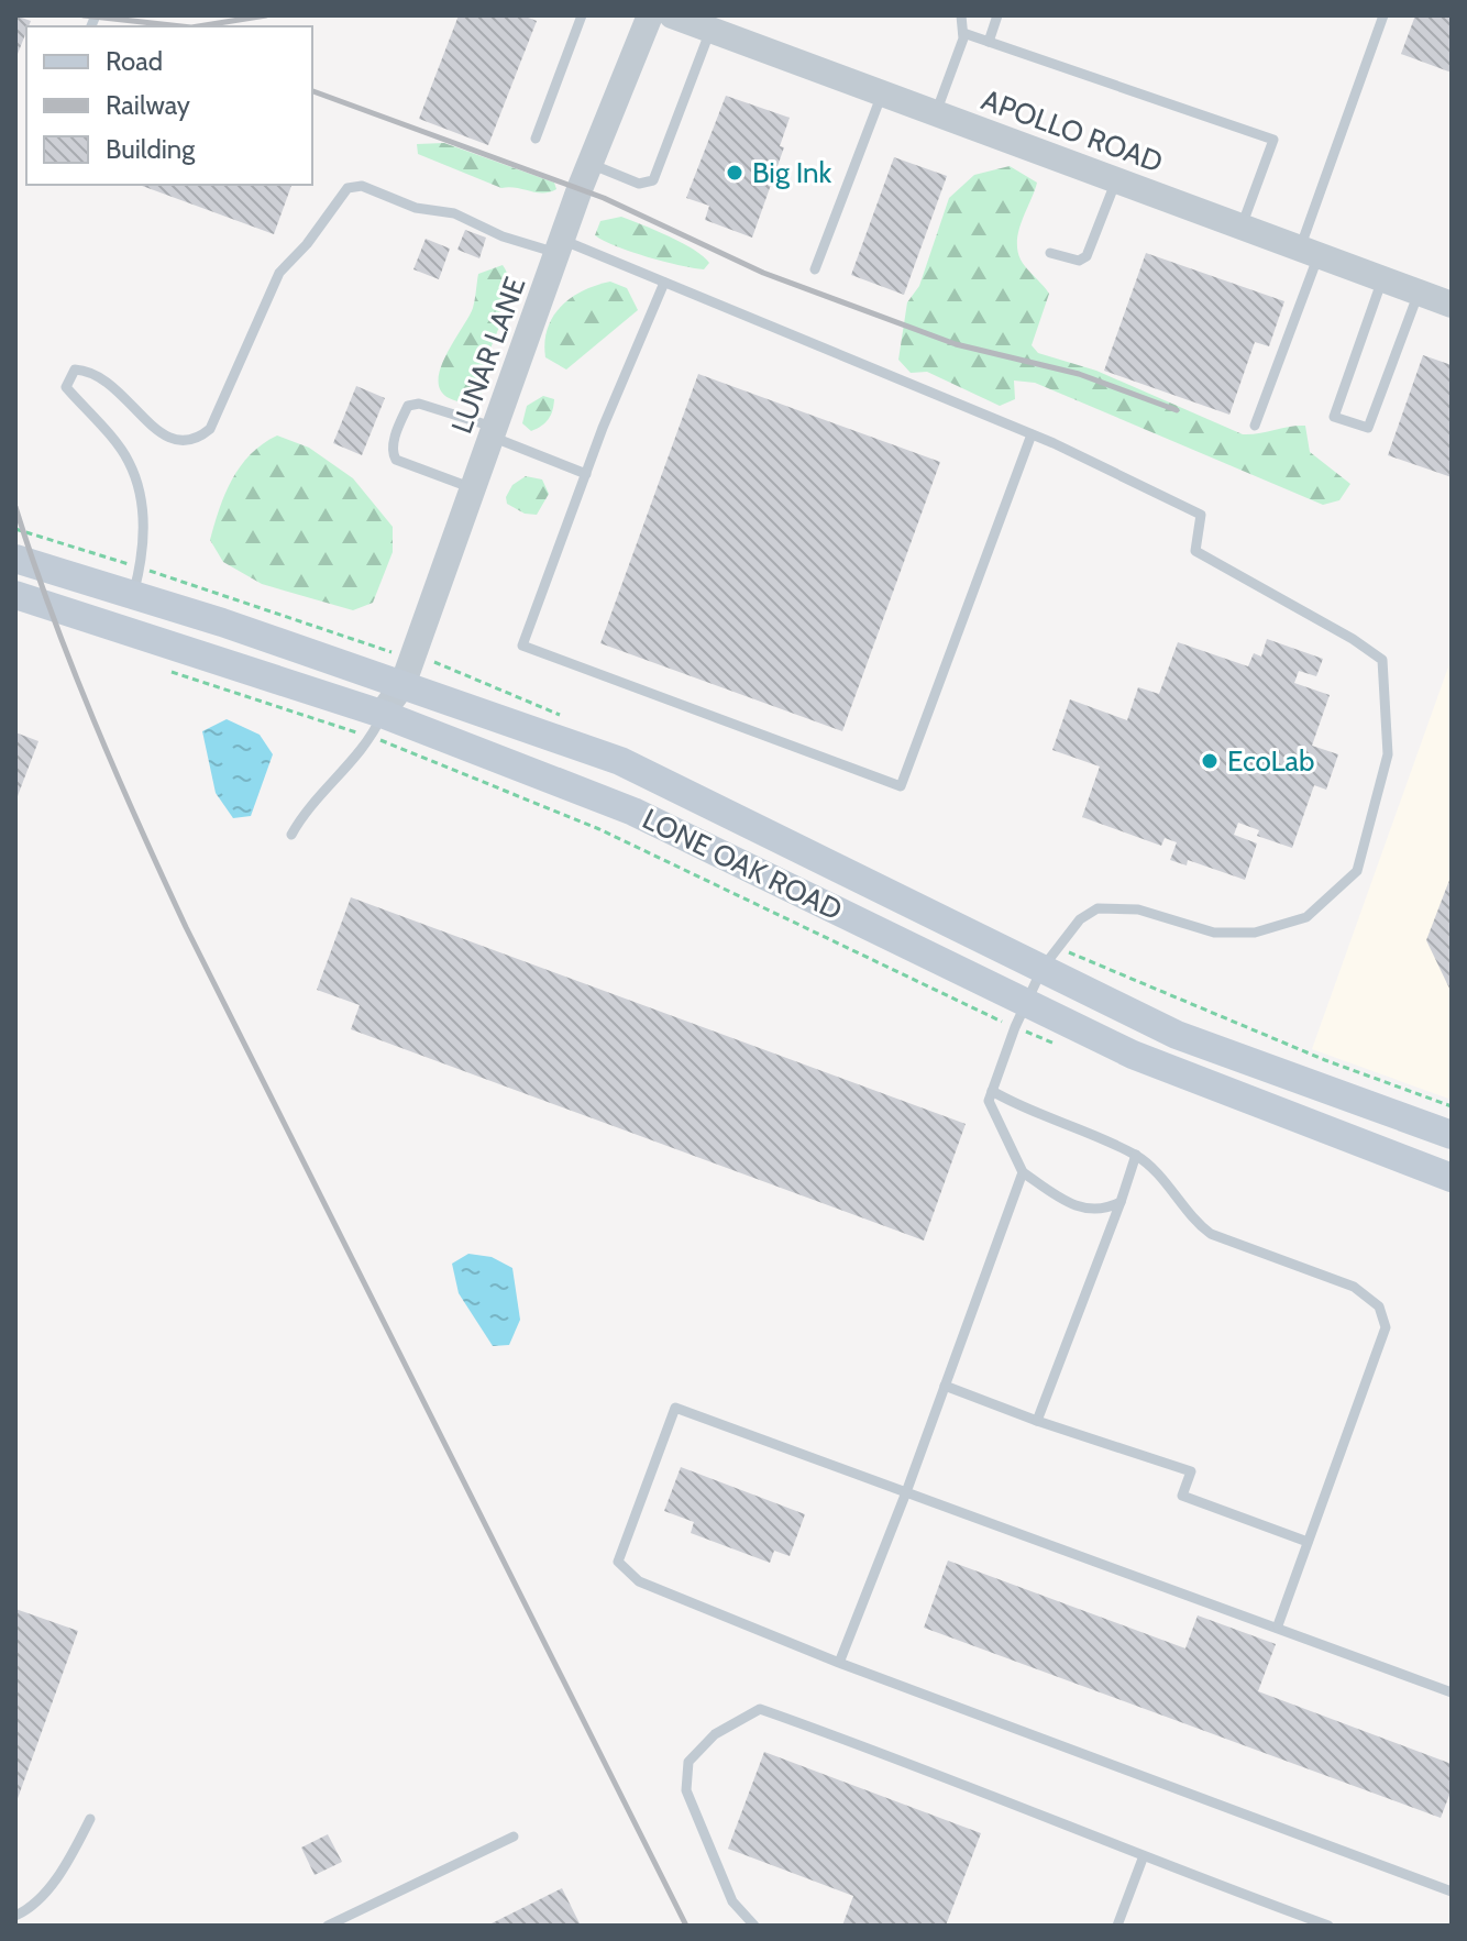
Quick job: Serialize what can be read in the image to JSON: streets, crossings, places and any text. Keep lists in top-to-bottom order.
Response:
{
  "streets": {
    "main road": ["LONE OAK ROAD"],
    "street": ["APOLLO ROAD", "LUNAR LANE"]
  },
  "crossings": [
    ["LUNAR LANE", "LONE OAK ROAD"]
  ],
  "places": ["Big Ink", "EcoLab"],
  "legend": ["Road", "Railway", "Building"]
}
